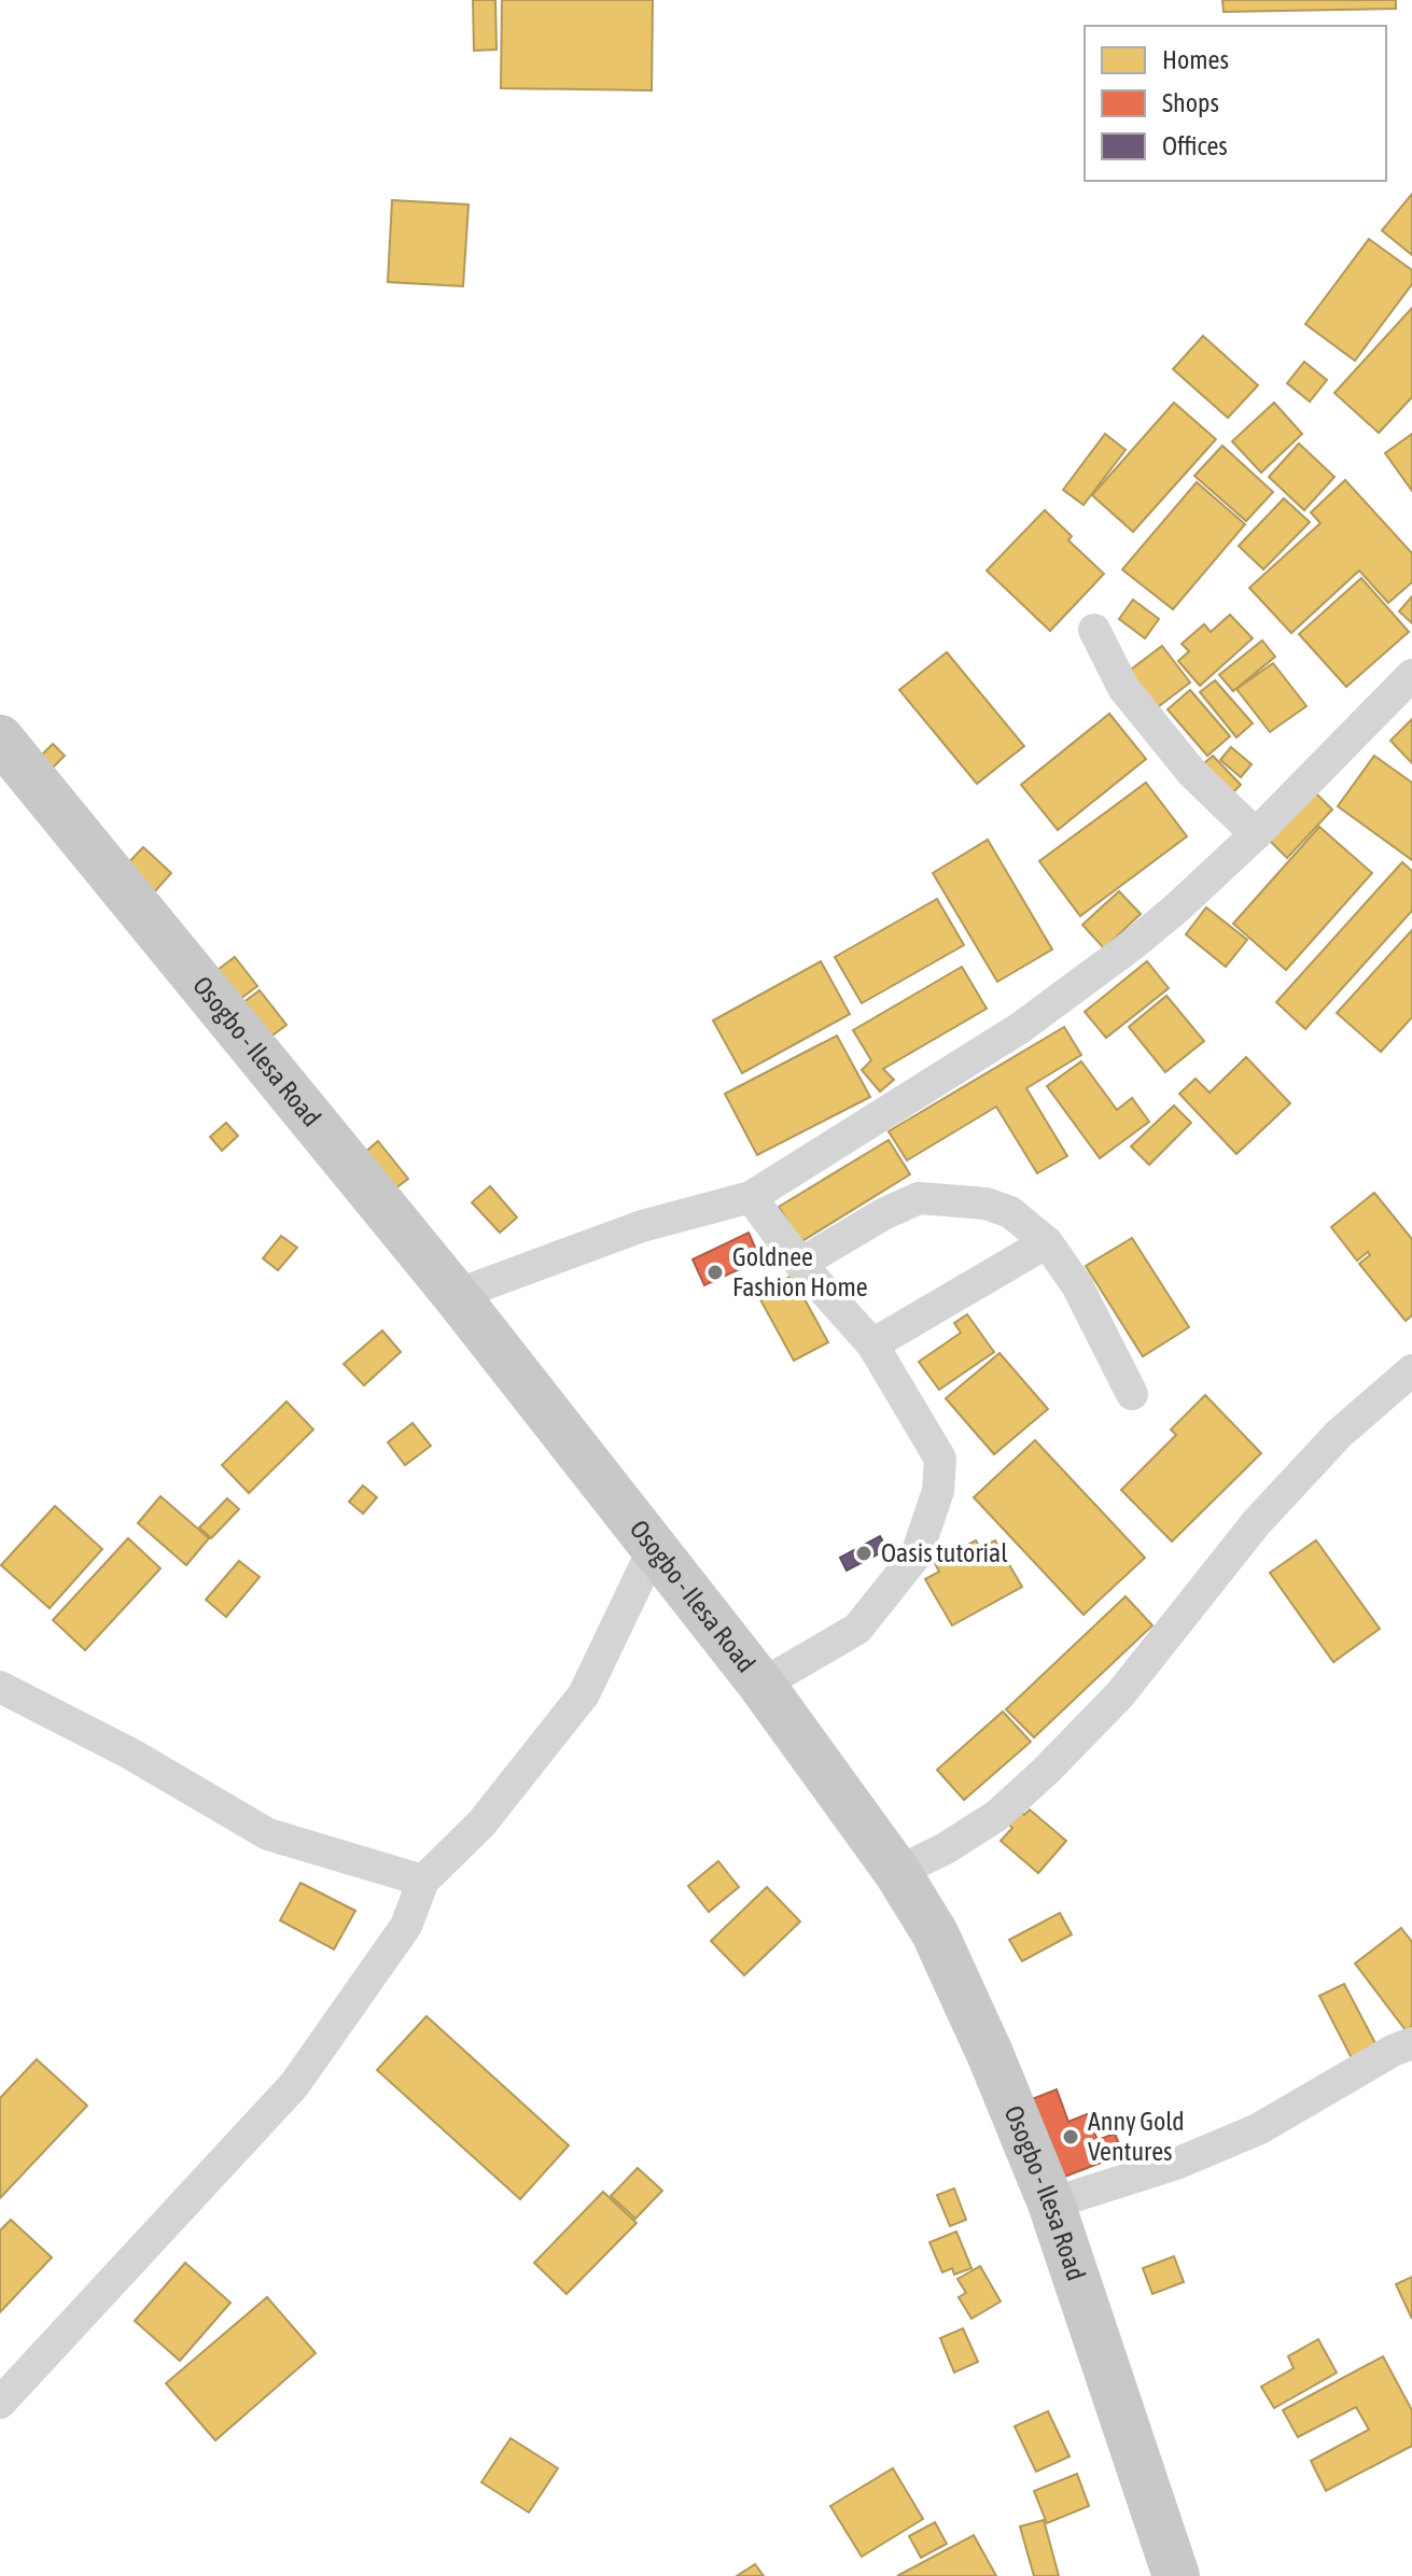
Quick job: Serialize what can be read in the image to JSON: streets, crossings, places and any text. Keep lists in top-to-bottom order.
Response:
{
  "streets": {
    "main road": ["Osogbo - Ilesa Road"]
  },
  "places": ["Goldnee Fashion Home", "Oasis tutorial", "Anny Gold Ventures"],
  "legend": ["Homes", "Shops", "Offices"]
}
